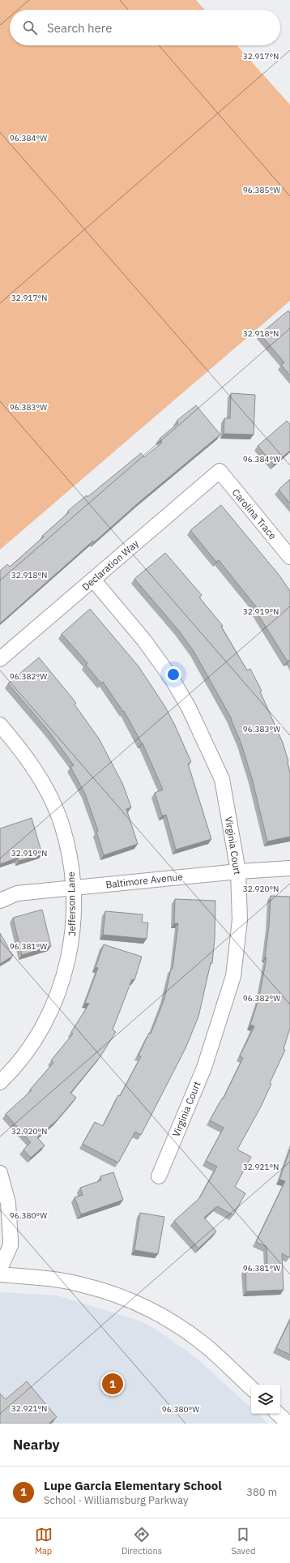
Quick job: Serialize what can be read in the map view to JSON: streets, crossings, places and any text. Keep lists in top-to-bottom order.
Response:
{
  "streets": {
    "street": [
      "Carolina Trace",
      "Declaration Way",
      "Virginia Court",
      "Baltimore Avenue",
      "Jefferson Lane"
    ]
  },
  "crossings": [
    ["Carolina Trace", "Declaration Way"],
    ["Declaration Way", "Virginia Court"],
    ["Virginia Court", "Baltimore Avenue"],
    ["Baltimore Avenue", "Jefferson Lane"]
  ],
  "page": {
    "search": "Search here",
    "pins": "1",
    "heading": "Nearby",
    "list": [
      {
        "mark": "1",
        "name": "Lupe Garcia Elementary School",
        "note": "School · Williamsburg Parkway",
        "value": "380 m"
      }
    ],
    "nav": ["Map", "Directions", "Saved"]
  },
  "coordinates": [
    "32.917°N",
    "96.384°W",
    "96.385°W",
    "32.918°N",
    "96.383°W",
    "32.919°N",
    "96.382°W",
    "32.920°N",
    "96.381°W",
    "32.921°N",
    "96.380°W"
  ]
}
